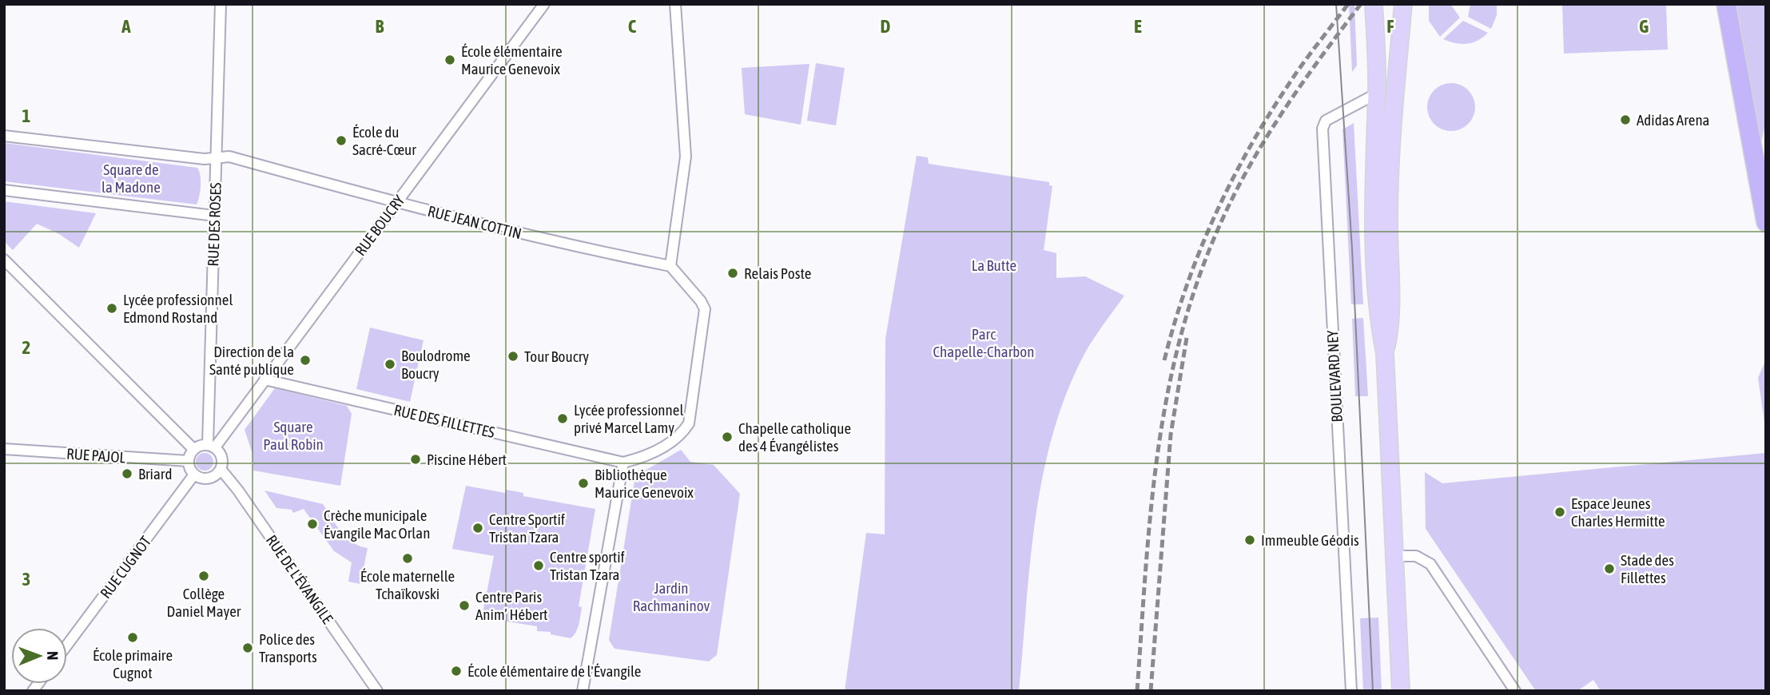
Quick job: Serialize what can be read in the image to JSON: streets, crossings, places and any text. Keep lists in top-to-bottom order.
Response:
{
  "streets": {
    "street": [
      "RUE JEAN COTTIN",
      "RUE DES ROSES",
      "RUE BOUCRY",
      "BOULEVARD NEY",
      "RUE DES FILLETTES",
      "RUE PAJOL",
      "RUE CUGNOT",
      "RUE DE L'ÉVANGILE"
    ]
  },
  "crossings": [
    ["RUE JEAN COTTIN", "RUE DES ROSES"],
    ["RUE JEAN COTTIN", "RUE BOUCRY"],
    ["RUE DES ROSES", "RUE BOUCRY"],
    ["RUE DES ROSES", "RUE PAJOL"],
    ["RUE DES ROSES", "RUE CUGNOT"],
    ["RUE DES ROSES", "RUE DE L'ÉVANGILE"],
    ["RUE BOUCRY", "RUE DES FILLETTES"],
    ["RUE BOUCRY", "RUE PAJOL"],
    ["RUE BOUCRY", "RUE CUGNOT"],
    ["RUE BOUCRY", "RUE DE L'ÉVANGILE"],
    ["RUE PAJOL", "RUE CUGNOT"],
    ["RUE PAJOL", "RUE DE L'ÉVANGILE"],
    ["RUE CUGNOT", "RUE DE L'ÉVANGILE"]
  ],
  "parks": [
    "Square de la Madone",
    "La Butte",
    "Parc Chapelle-Charbon",
    "Square Paul Robin",
    "Jardin Rachmaninov"
  ],
  "places": [
    "École élémentaire Maurice Genevoix",
    "Adidas Arena",
    "École du Sacré-Cœur",
    "Relais Poste",
    "Lycée professionnel Edmond Rostand",
    "Tour Boucry",
    "Direction de la Santé publique",
    "Boulodrome Boucry",
    "Lycée professionnel privé Marcel Lamy",
    "Chapelle catholique des 4 Évangélistes",
    "Piscine Hébert",
    "Briard",
    "Bibliothèque Maurice Genevoix",
    "Espace Jeunes Charles Hermitte",
    "Crèche municipale Évangile Mac Orlan",
    "Centre Sportif Tristan Tzara",
    "Immeuble Géodis",
    "École maternelle Tchaïkovski",
    "Centre sportif Tristan Tzara",
    "Stade des Fillettes",
    "Collège Daniel Mayer",
    "Centre Paris Anim’ Hébert",
    "École primaire Cugnot",
    "Police des Transports",
    "École élémentaire de l'Évangile"
  ],
  "north": "right",
  "grid": {
    "columns": [
      "A",
      "B",
      "C",
      "D",
      "E",
      "F",
      "G"
    ],
    "rows": ["1", "2", "3"]
  }
}
